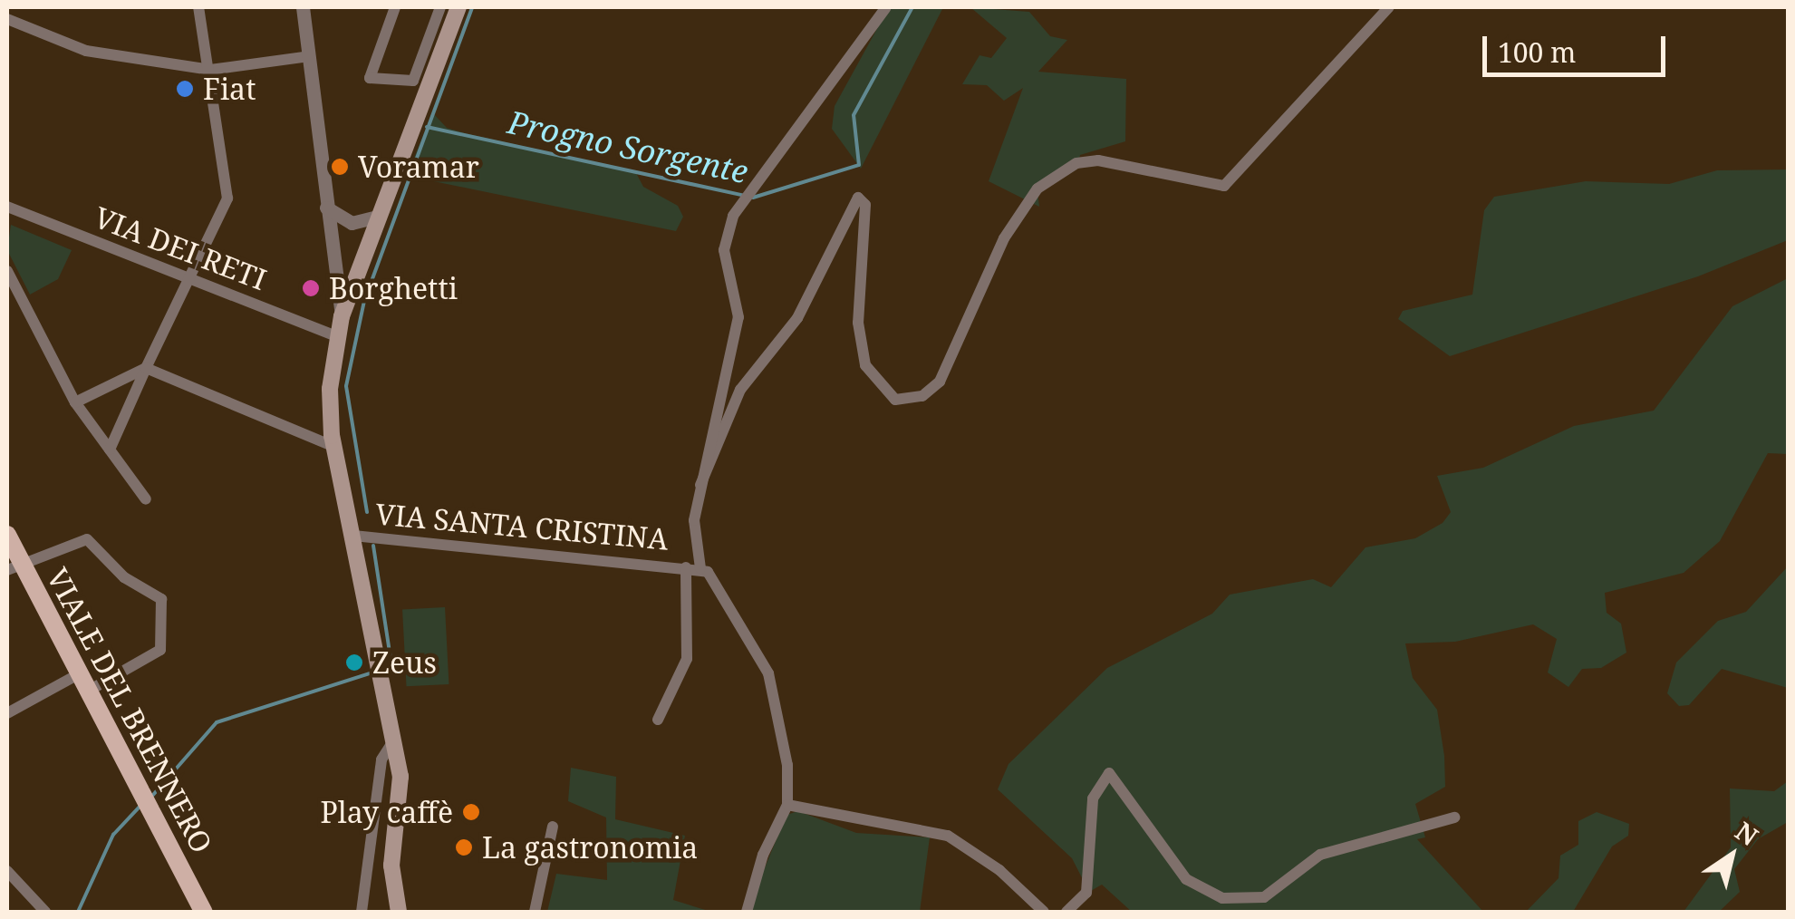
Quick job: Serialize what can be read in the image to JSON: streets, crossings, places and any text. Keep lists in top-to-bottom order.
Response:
{
  "streets": {
    "main road": ["VIALE DEL BRENNERO"],
    "street": ["VIA DEI RETI", "VIA SANTA CRISTINA"]
  },
  "water": ["Progno Sorgente"],
  "places": [
    "Fiat",
    "Voramar",
    "Borghetti",
    "Zeus",
    "Play caffè",
    "La gastronomia"
  ],
  "scale_bar": "100 m",
  "north": "top right"
}
